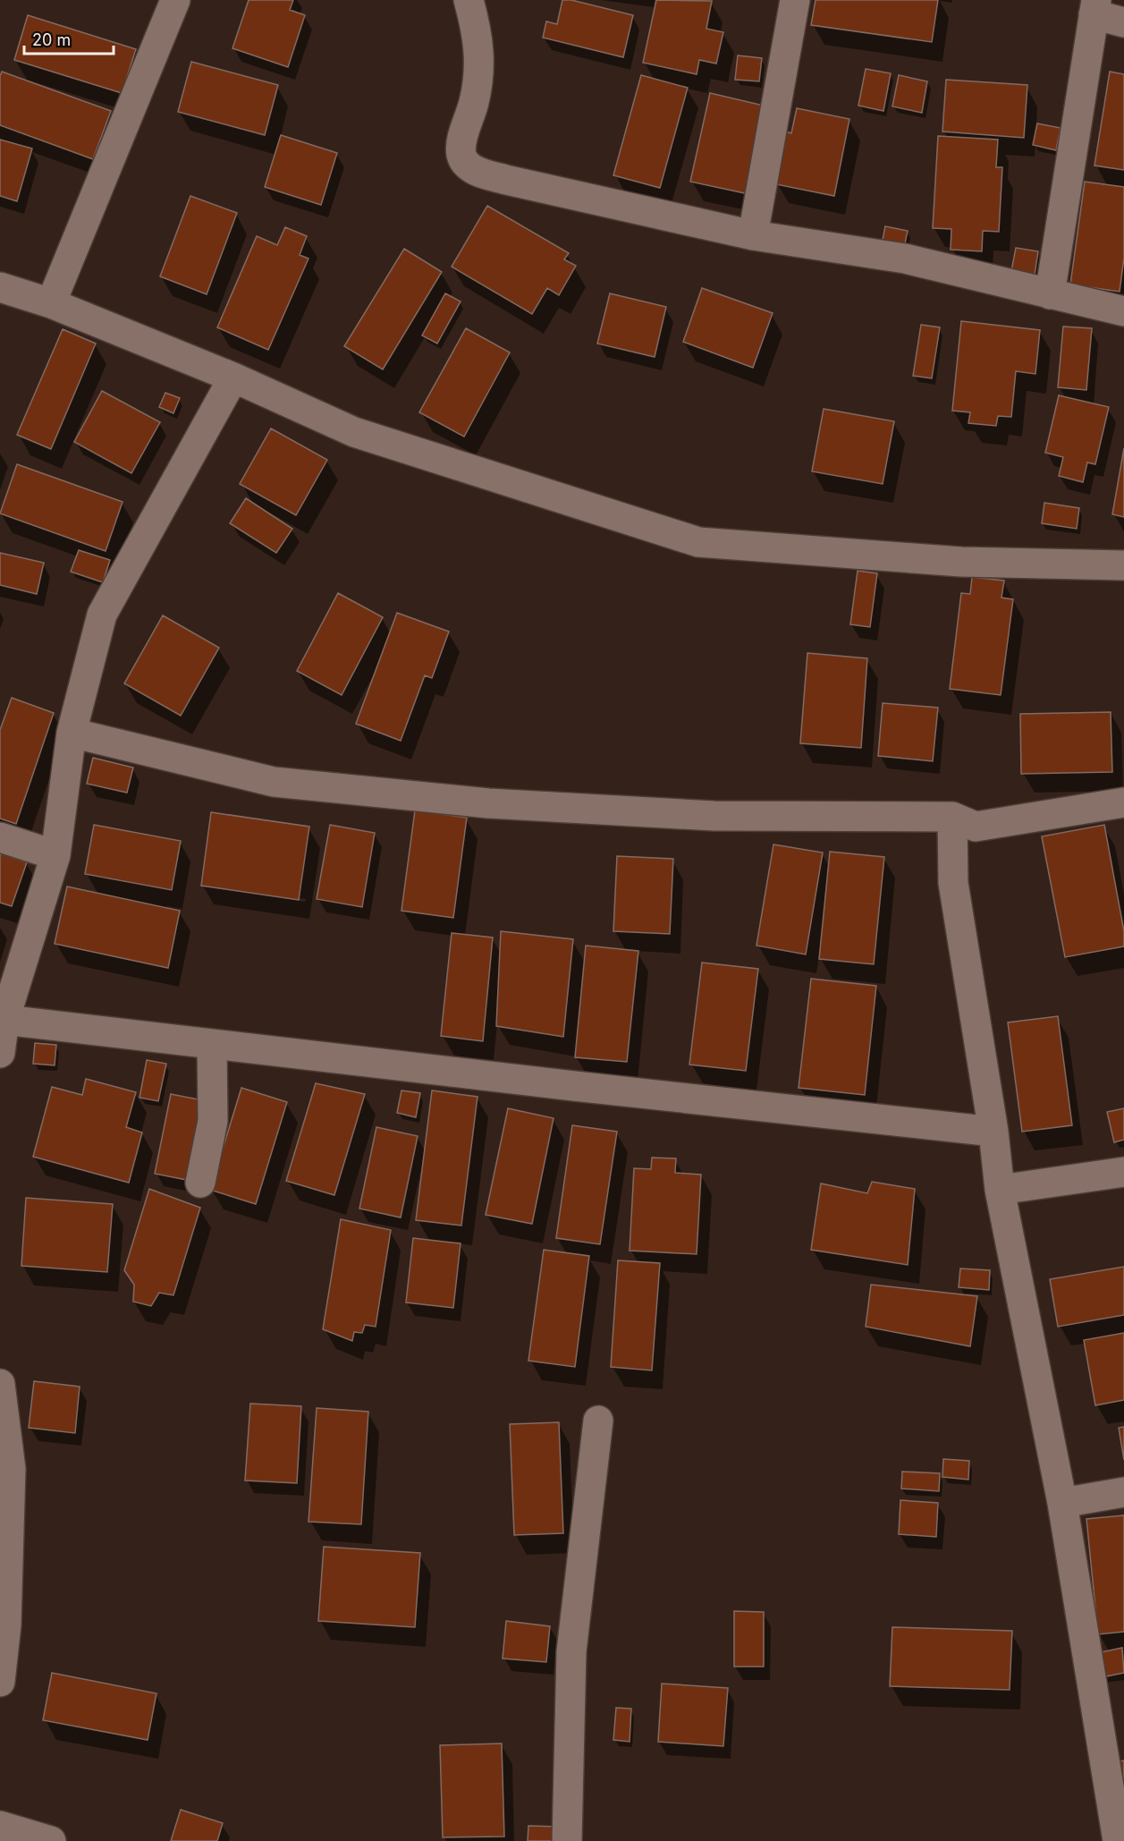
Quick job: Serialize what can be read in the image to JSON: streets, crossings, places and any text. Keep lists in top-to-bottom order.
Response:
{
  "scale_bar": "20 m"
}
